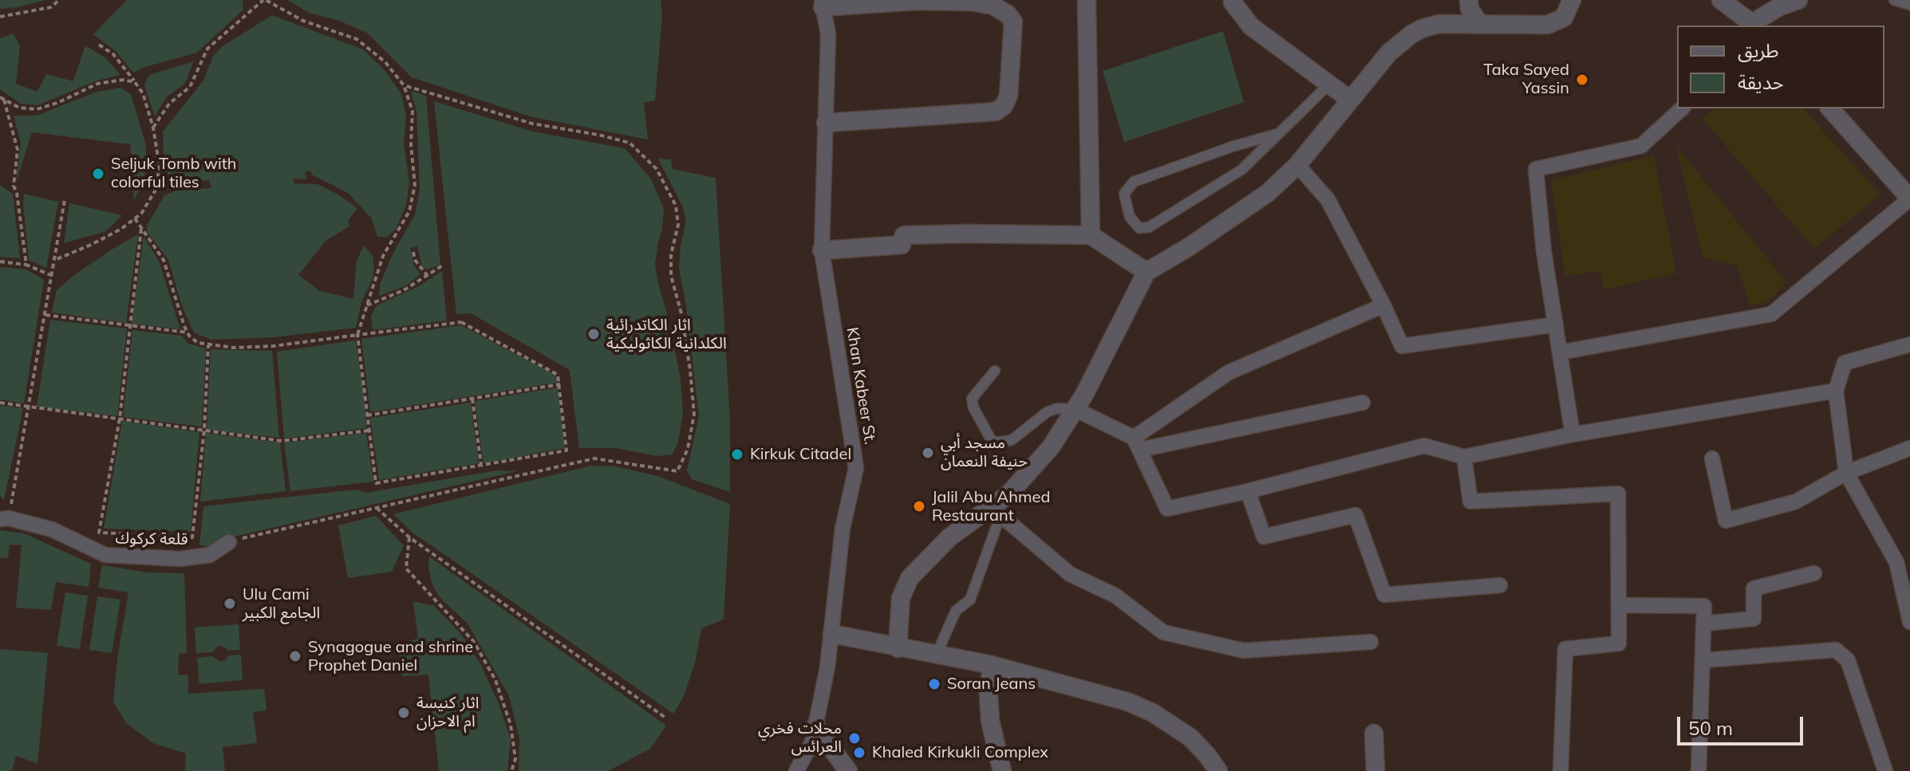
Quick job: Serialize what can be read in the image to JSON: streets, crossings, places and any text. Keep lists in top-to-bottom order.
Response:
{
  "streets": {
    "street": ["Khan Kabeer St.", "قلعة كركوك"]
  },
  "places": [
    "Taka Sayed Yassin",
    "Seljuk Tomb with colorful tiles",
    "اثار الكاتدرائية الكلدانية الكاثوليكية",
    "مسجد أبي حنيفة النعمان",
    "Kirkuk Citadel",
    "Jalil Abu Ahmed Restaurant",
    "Ulu Cami الجامع الكبير",
    "Synagogue and shrine Prophet Daniel",
    "Soran Jeans",
    "اثار كنيسة ام الاحزان",
    "محلات فخري العرائس",
    "Khaled Kirkukli Complex"
  ],
  "legend": ["طريق", "حديقة"],
  "scale_bar": "50 m"
}
